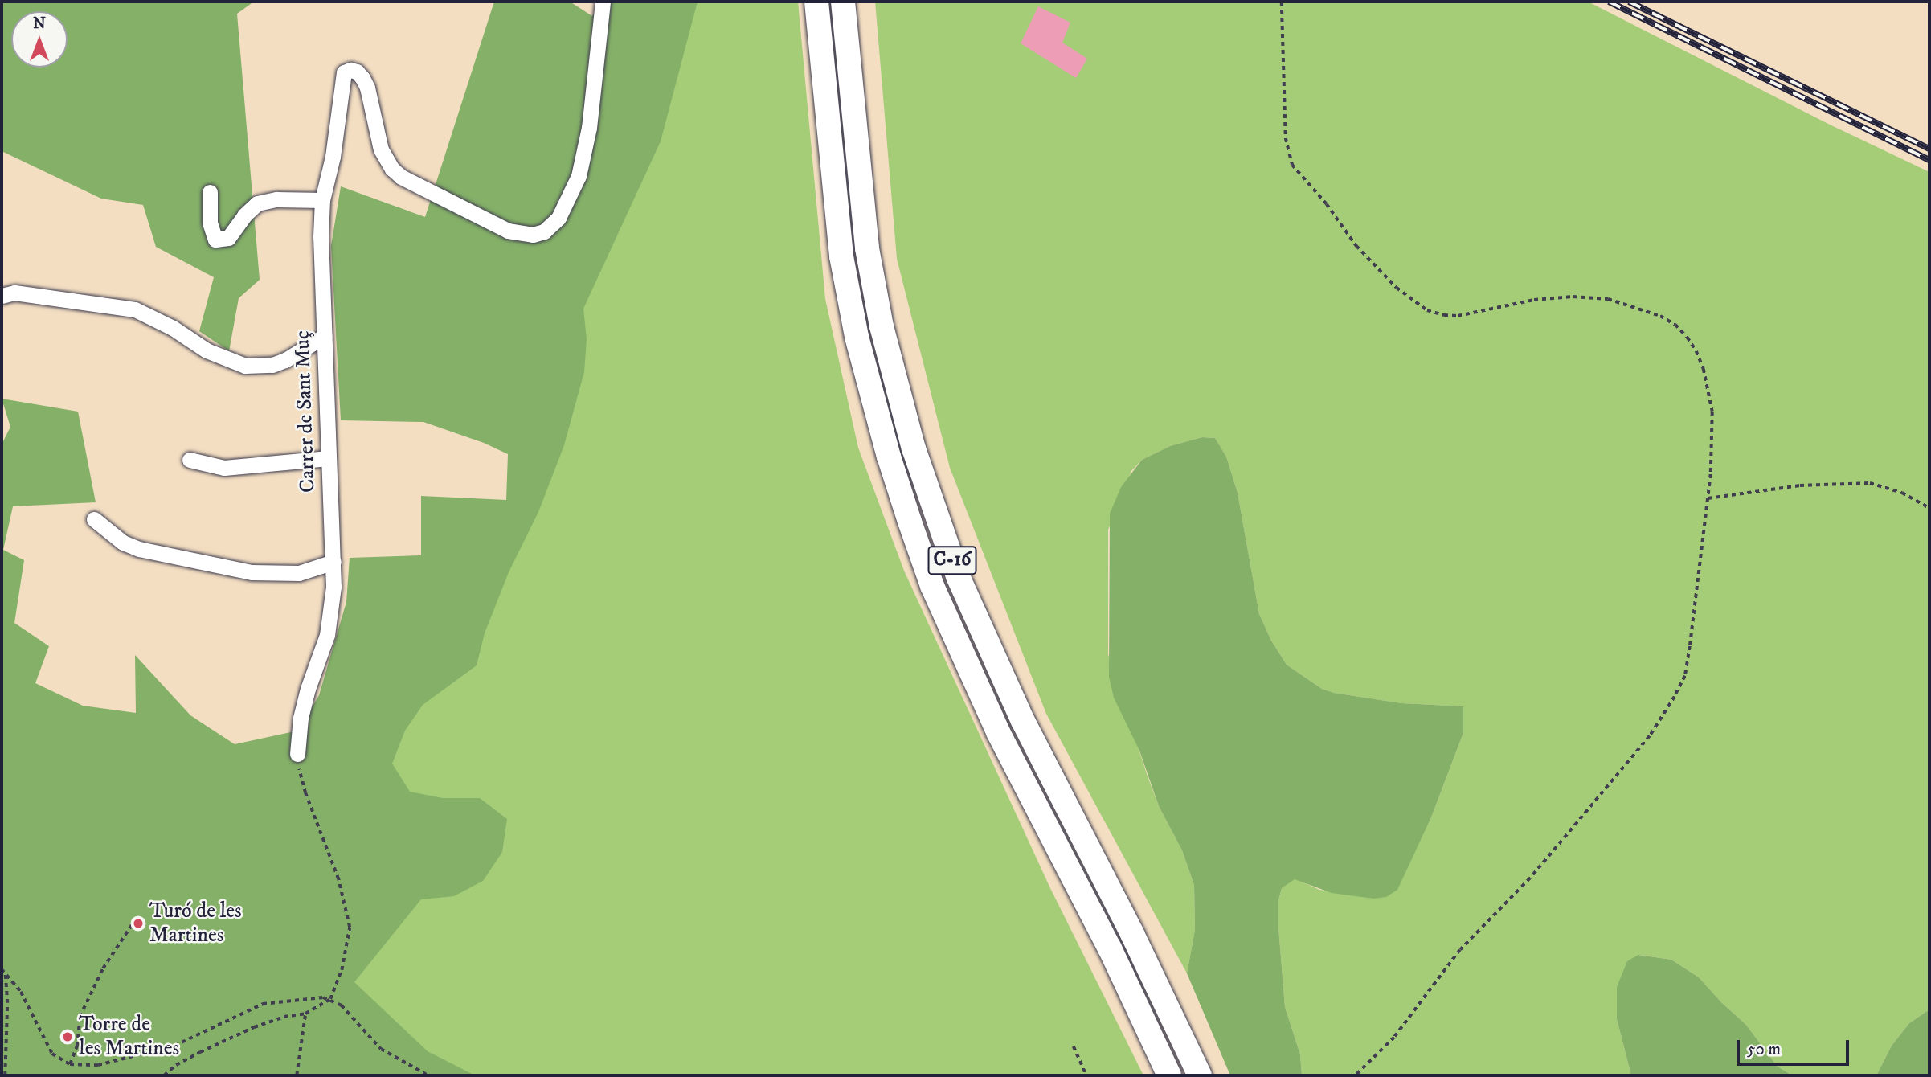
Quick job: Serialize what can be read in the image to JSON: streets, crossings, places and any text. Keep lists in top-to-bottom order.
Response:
{
  "streets": {
    "highway": ["C-16"],
    "street": ["Carrer de Sant Muç"]
  },
  "places": ["Turó de les Martines", "Torre de les Martines"],
  "scale_bar": "50 m",
  "north": "top"
}
